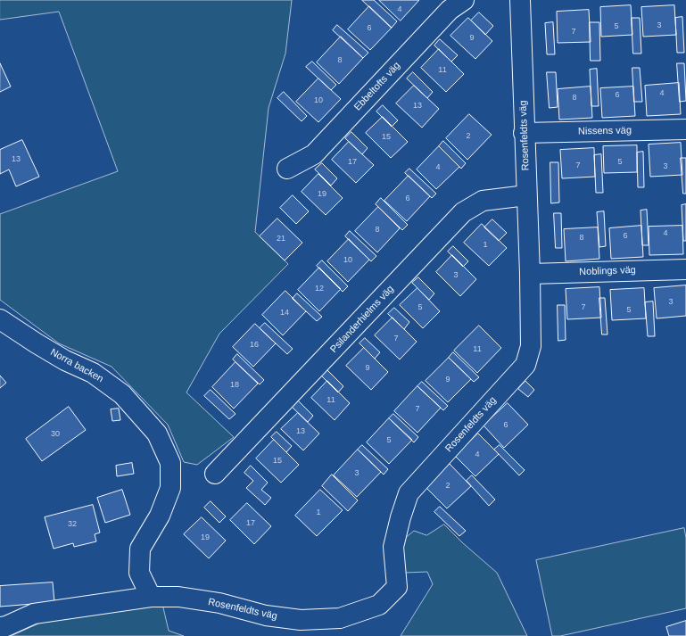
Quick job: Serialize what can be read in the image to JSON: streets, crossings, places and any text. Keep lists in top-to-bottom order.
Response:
{
  "streets": {
    "street": [
      "Ebbeltofts väg",
      "Nissens väg",
      "Rosenfeldts väg",
      "Noblings väg",
      "Psilanderhielms väg",
      "Norra backen"
    ]
  },
  "crossings": [
    ["Nissens väg", "Rosenfeldts väg"],
    ["Rosenfeldts väg", "Noblings väg"],
    ["Rosenfeldts väg", "Psilanderhielms väg"],
    ["Rosenfeldts väg", "Norra backen"]
  ],
  "house_numbers": [
    "4",
    "3",
    "5",
    "6",
    "7",
    "9",
    "8",
    "11",
    "4",
    "6",
    "8",
    "10",
    "13",
    "2",
    "15",
    "13",
    "17",
    "5",
    "7",
    "3",
    "4",
    "19",
    "6",
    "8",
    "4",
    "6",
    "8",
    "21",
    "1",
    "10",
    "3",
    "12",
    "3",
    "5",
    "7",
    "5",
    "14",
    "7",
    "16",
    "11",
    "9",
    "9",
    "18",
    "11",
    "7",
    "6",
    "13",
    "30",
    "5",
    "4",
    "15",
    "3",
    "2",
    "1",
    "17",
    "32",
    "19"
  ]
}
